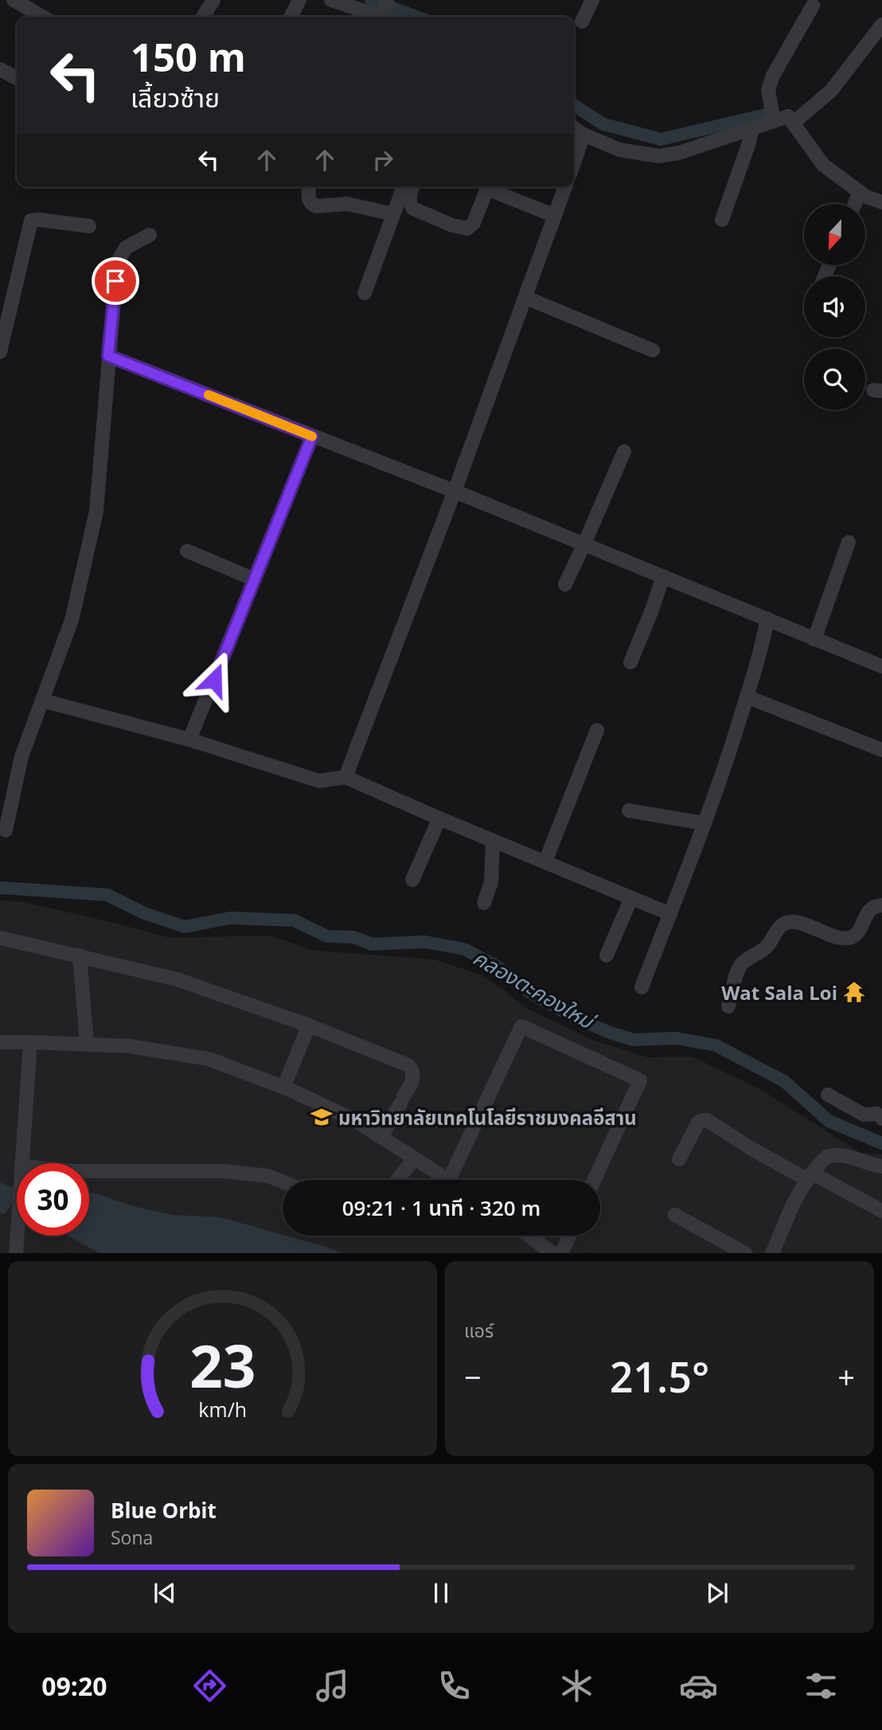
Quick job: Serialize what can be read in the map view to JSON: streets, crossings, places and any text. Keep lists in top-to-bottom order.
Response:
{
  "water": ["คลองตะคองใหม่"],
  "places": {
    "temple": ["Wat Sala Loi"],
    "school or university": ["มหาวิทยาลัยเทคโนโลยีราชมงคลอีสาน"]
  },
  "north": "bottom",
  "page": {
    "turn": ["150 m", "เลี้ยวซ้าย"],
    "limit": "30",
    "trip": "09:21 · 1 นาที · 320 m",
    "tile": "แอร์",
    "heat": ["−", "21.5°", "+"],
    "song": ["Blue Orbit", "Sona"],
    "tabs": "09:20",
    "gauge": ["23", "km/h"]
  }
}
